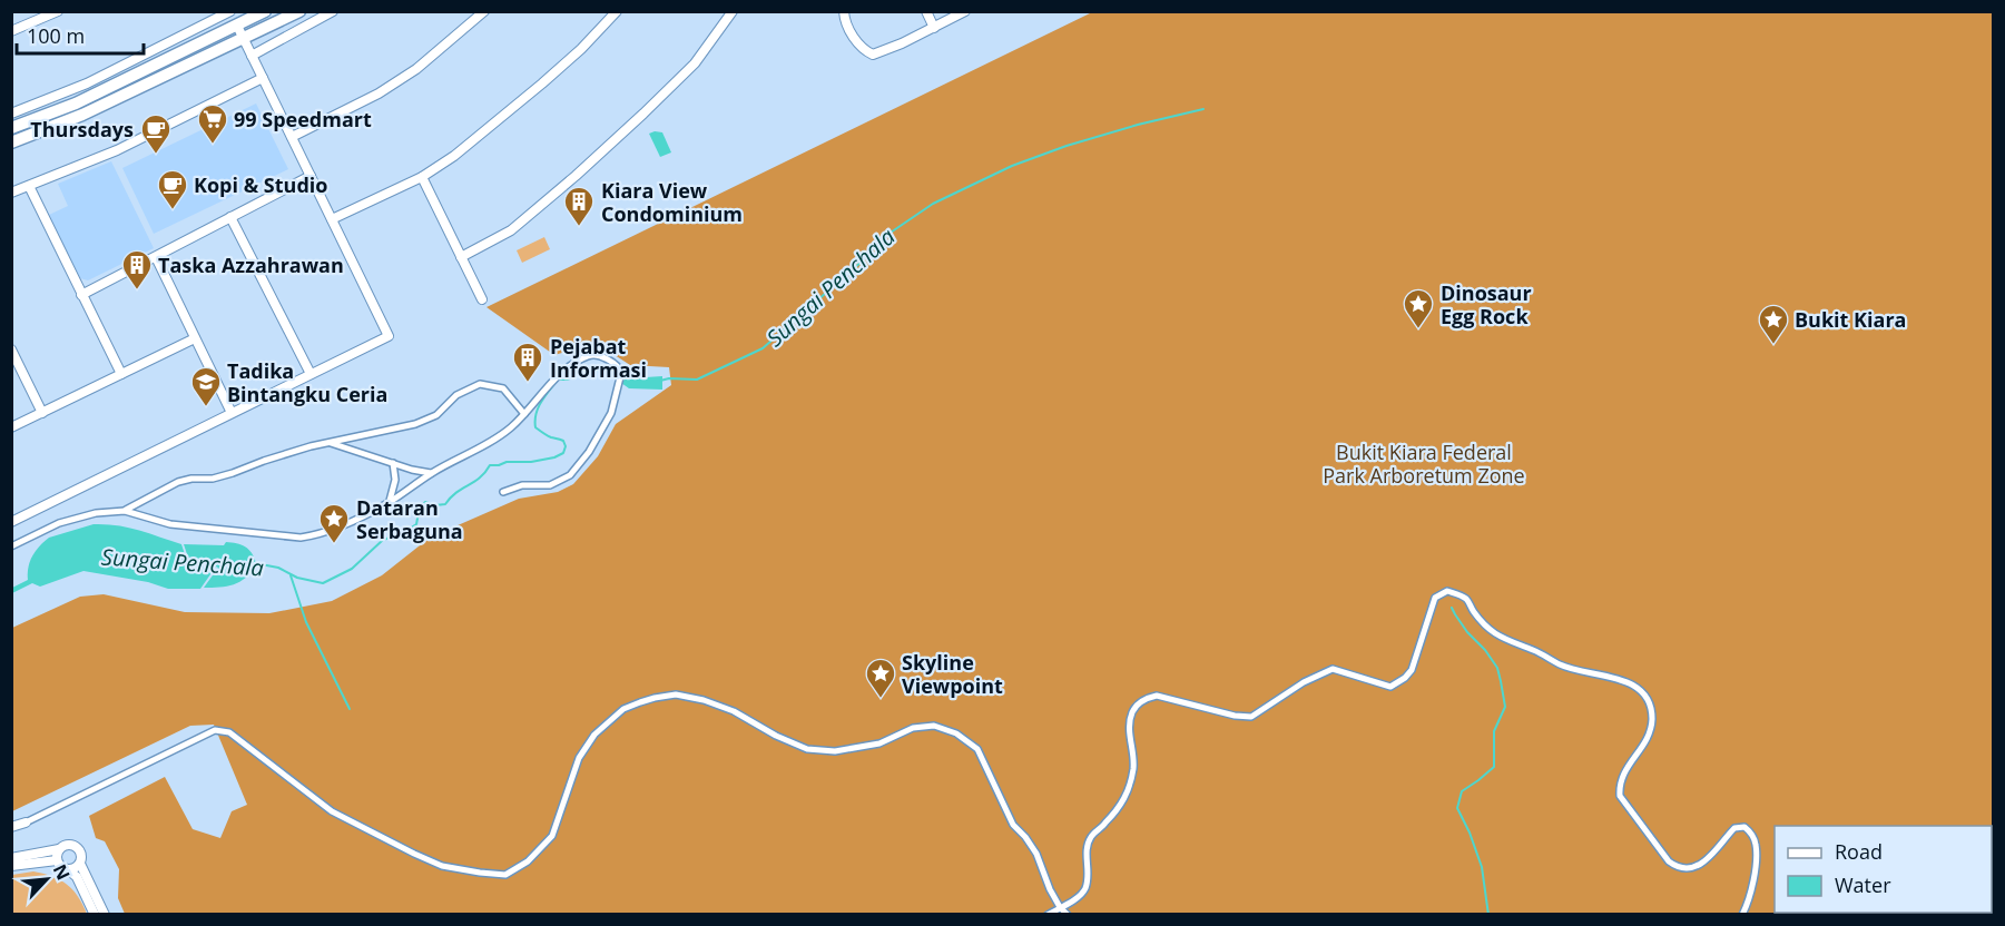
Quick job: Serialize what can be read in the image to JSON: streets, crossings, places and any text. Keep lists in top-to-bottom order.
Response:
{
  "water": ["Sungai Penchala"],
  "parks": ["Bukit Kiara Federal Park Arboretum Zone"],
  "places": {
    "supermarket": ["99 Speedmart"],
    "cafe": ["Thursdays", "Kopi & Studio"],
    "building": ["Kiara View Condominium", "Taska Azzahrawan", "Pejabat Informasi"],
    "place": [
      "Dinosaur Egg Rock",
      "Bukit Kiara",
      "Dataran Serbaguna",
      "Skyline Viewpoint"
    ],
    "school or university": ["Tadika Bintangku Ceria"]
  },
  "legend": ["Road", "Water"],
  "scale_bar": "100 m",
  "north": "top right"
}
